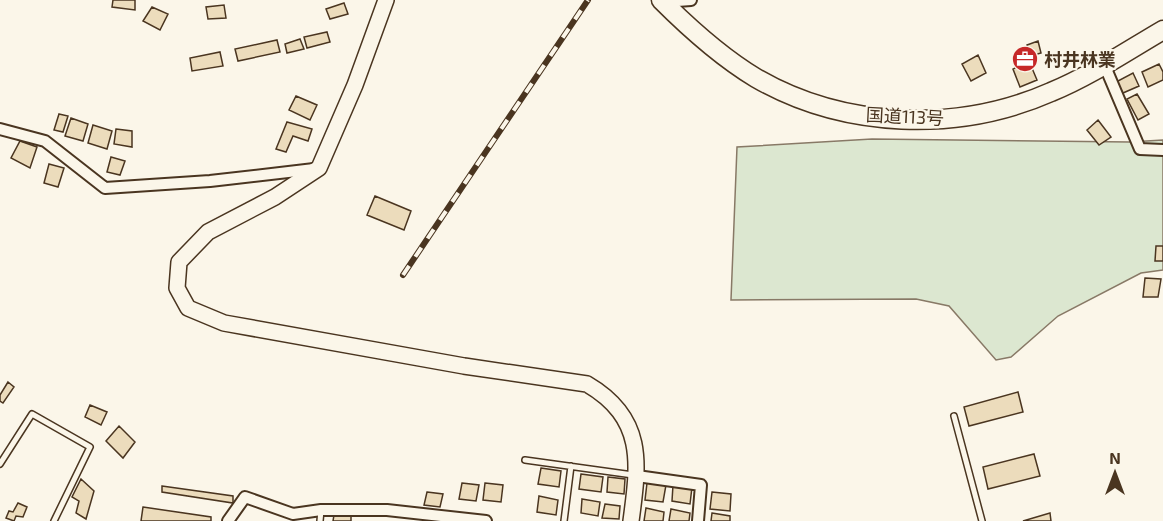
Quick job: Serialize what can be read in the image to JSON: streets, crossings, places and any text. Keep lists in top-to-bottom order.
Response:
{
  "streets": {
    "highway": ["国道113号"]
  },
  "places": {
    "office": ["村井林業"]
  },
  "north": "top"
}
